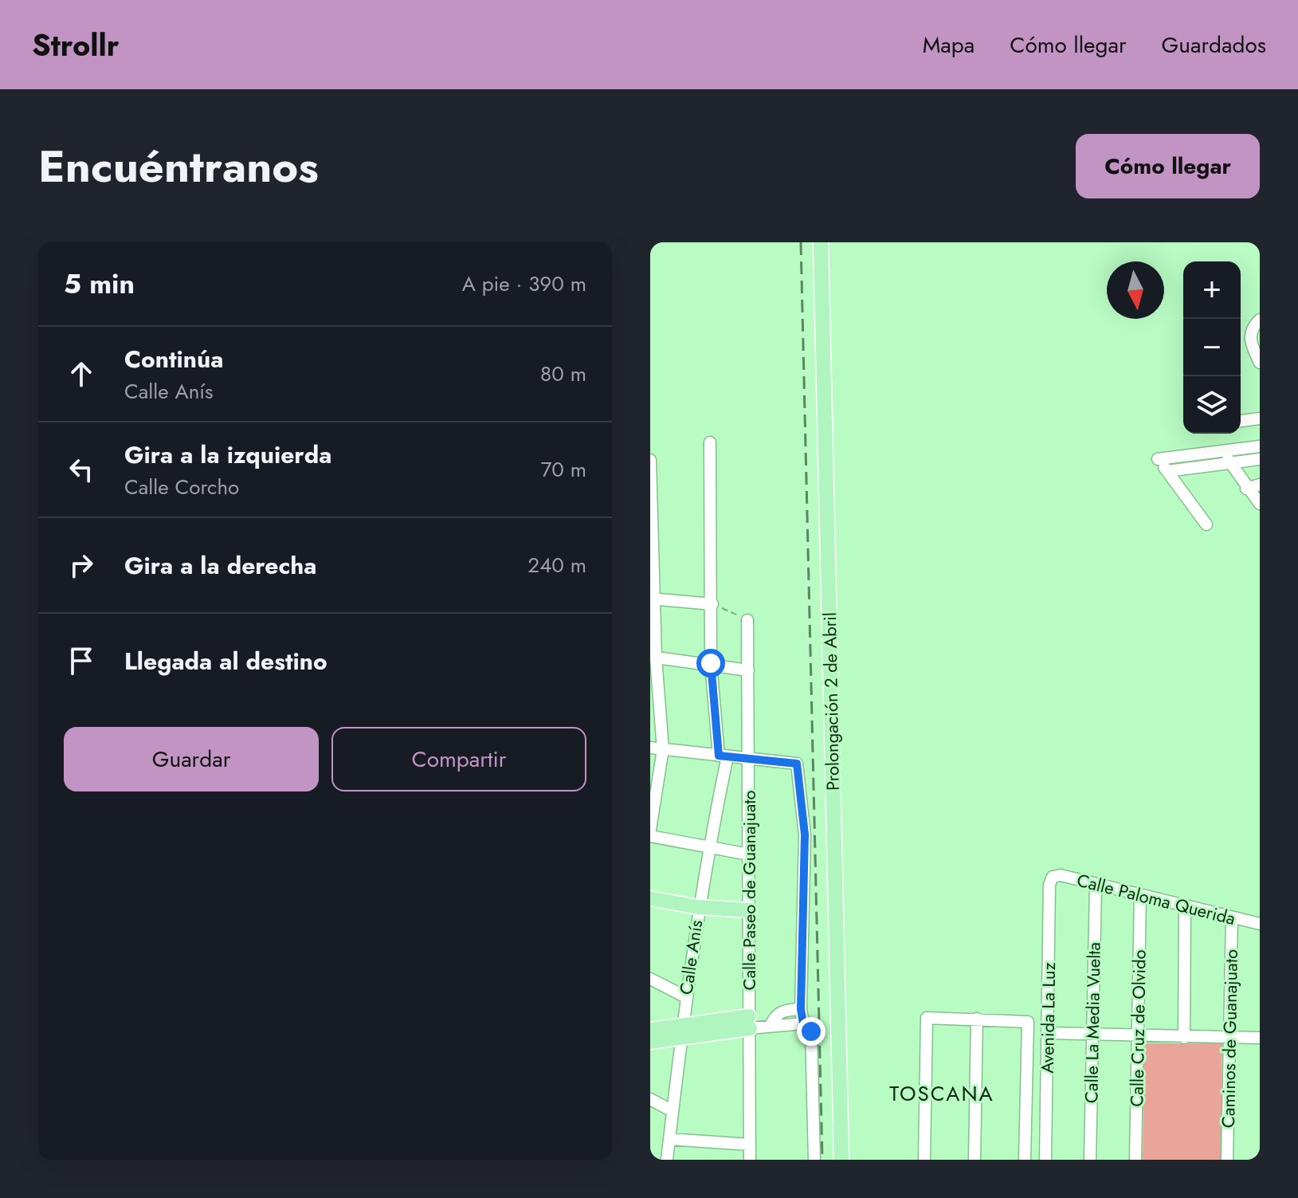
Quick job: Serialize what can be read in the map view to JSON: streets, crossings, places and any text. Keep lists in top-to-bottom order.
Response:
{
  "streets": {
    "main road": ["Prolongación 2 de Abril"],
    "street": [
      "Calle Paseo de Guanajuato",
      "Calle Paloma Querida",
      "Calle Anís",
      "Avenida La Luz",
      "Calle La Media Vuelta",
      "Calle Cruz de Olvido",
      "Caminos de Guanajuato"
    ]
  },
  "crossings": [
    ["Calle Paloma Querida", "Avenida La Luz"],
    ["Calle Paloma Querida", "Calle La Media Vuelta"],
    ["Calle Paloma Querida", "Calle Cruz de Olvido"],
    ["Calle Paloma Querida", "Caminos de Guanajuato"]
  ],
  "districts": ["TOSCANA"],
  "north": "bottom",
  "page": {
    "header": "Strollr",
    "nav": ["Mapa", "Cómo llegar", "Guardados"],
    "title": "Encuéntranos",
    "buttons": [
      "Cómo llegar",
      ["Guardar", "Compartir"]
    ],
    "heading": ["5 min", "A pie · 390 m"],
    "map_buttons": ["+", "−"],
    "list": [
      ["Continúa", "Calle Anís", "80 m"],
      ["Gira a la izquierda", "Calle Corcho", "70 m"],
      ["Gira a la derecha", "240 m"],
      "Llegada al destino"
    ]
  }
}
